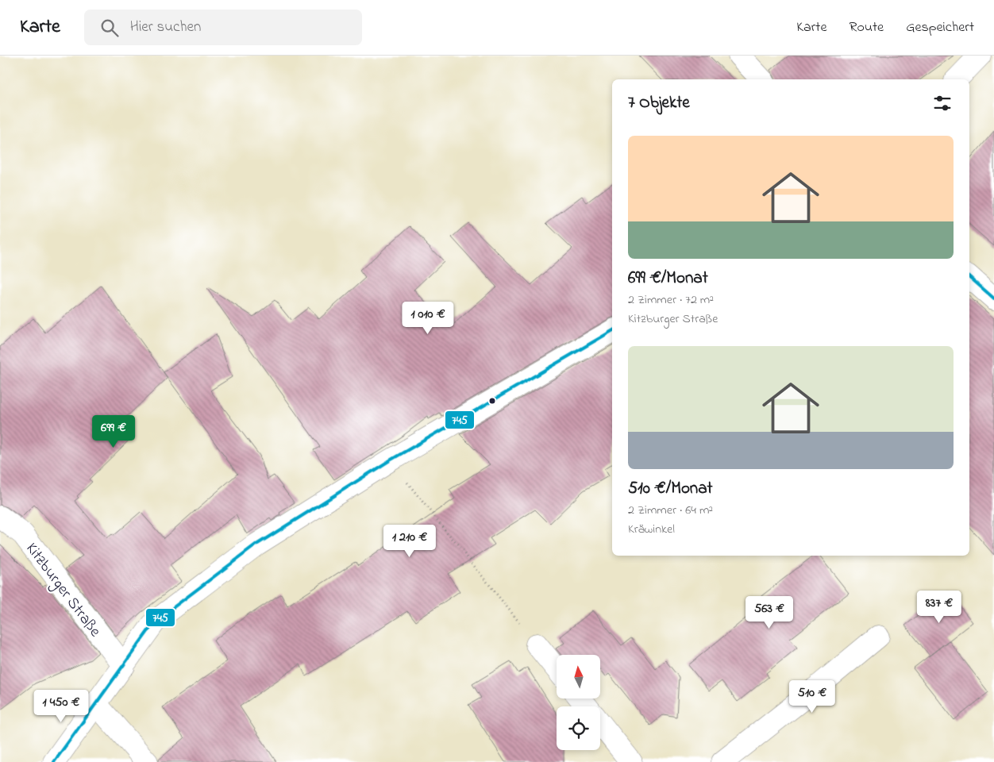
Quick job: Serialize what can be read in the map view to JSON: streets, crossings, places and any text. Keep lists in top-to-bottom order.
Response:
{
  "streets": {
    "street": ["Kitzburger Straße"]
  },
  "lines": ["transit line 745"],
  "north": "top",
  "page": {
    "header": "Karte",
    "search": "Hier suchen",
    "nav": ["Karte", "Route", "Gespeichert"],
    "heading": "7 Objekte",
    "list": [
      {
        "name": "699 €/Monat",
        "note": "2 Zimmer · 72 m² · Kitzburger Straße"
      },
      {
        "name": "510 €/Monat",
        "note": "2 Zimmer · 64 m² · Kräwinkel"
      }
    ],
    "price": [
      "1 010 €",
      "699 €",
      "1 210 €",
      "837 €",
      "563 €",
      "510 €",
      "1 450 €"
    ]
  }
}
